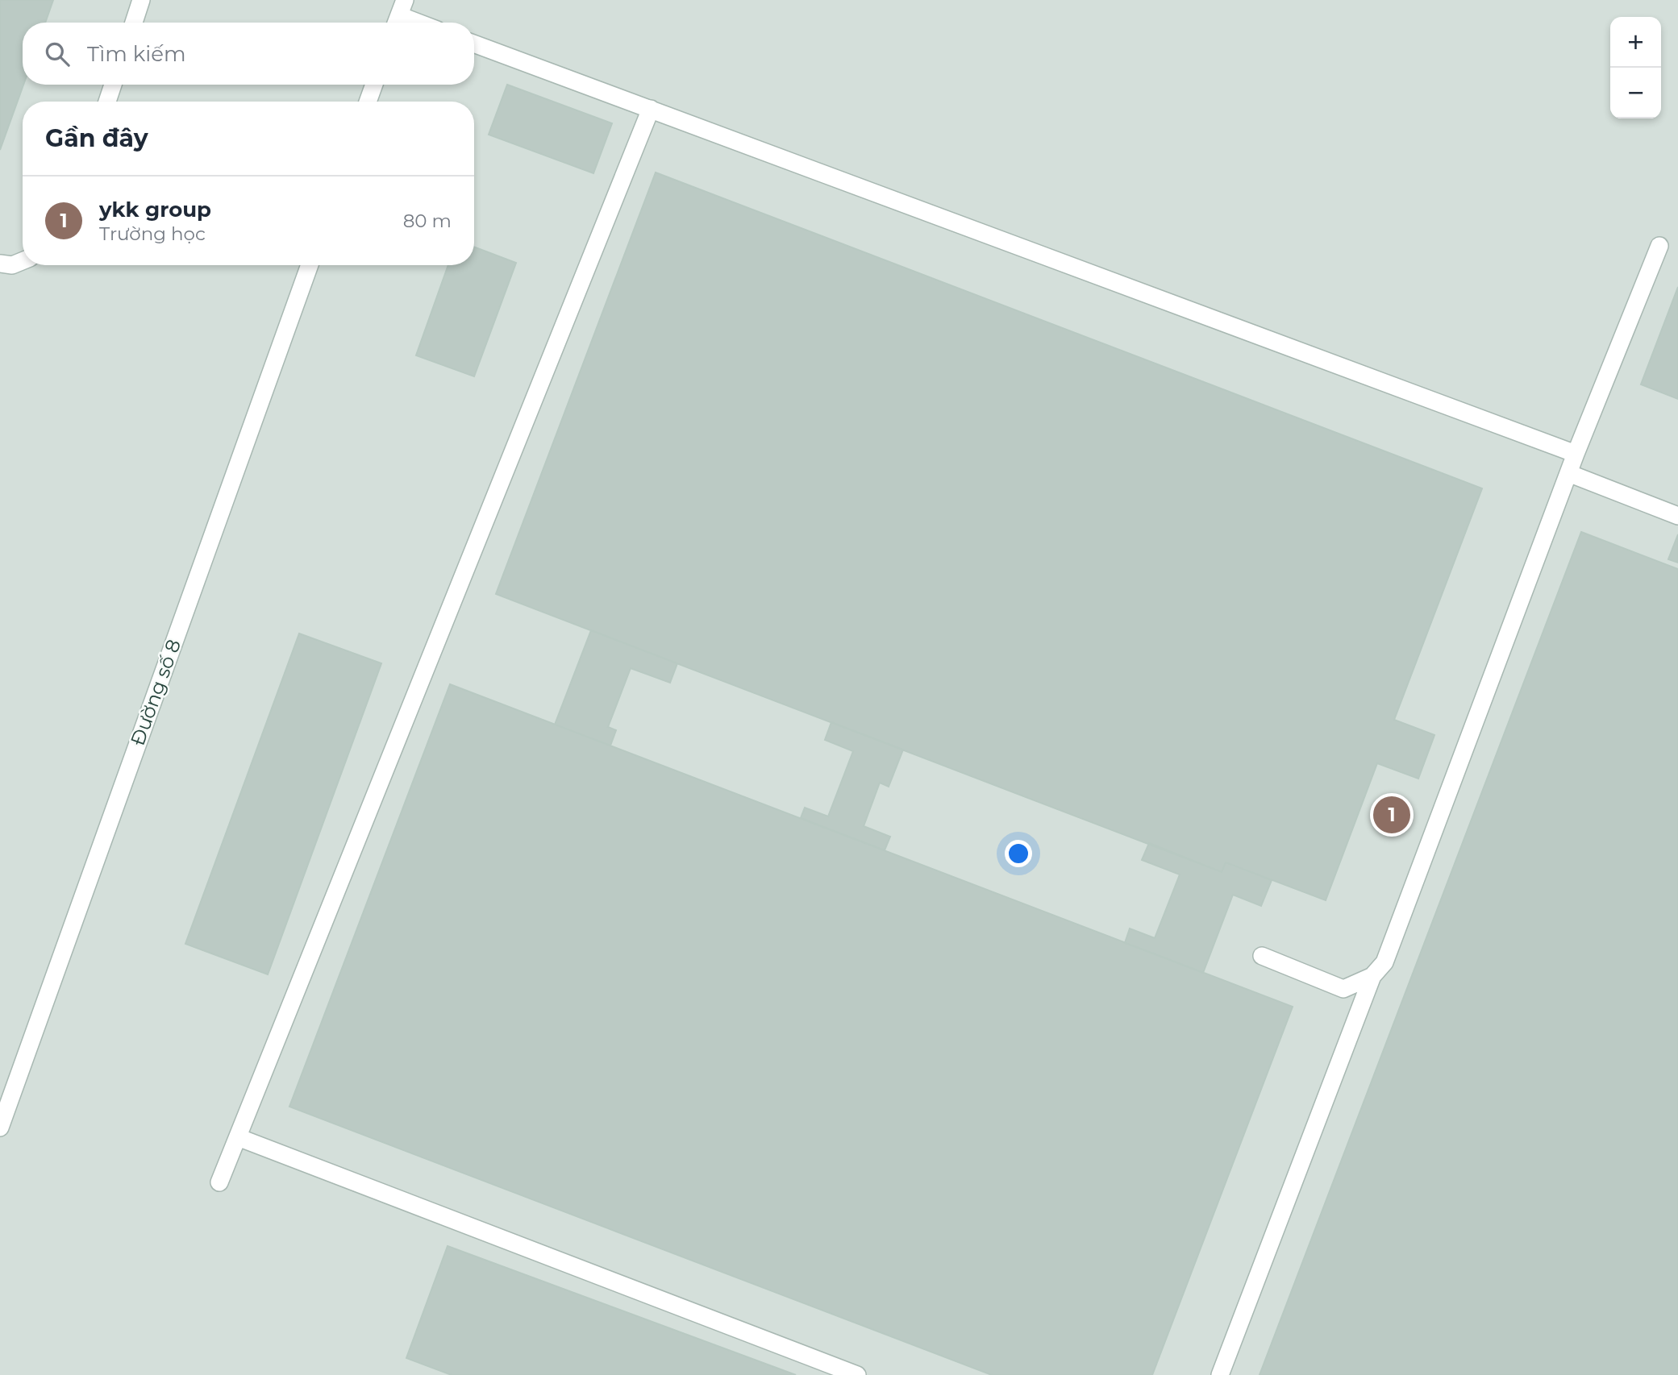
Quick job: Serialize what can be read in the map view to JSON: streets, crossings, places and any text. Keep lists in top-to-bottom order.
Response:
{
  "streets": {
    "street": ["Đường số 8"]
  },
  "page": {
    "map_buttons": ["+", "−"],
    "search": "Tìm kiếm",
    "heading": "Gần đây",
    "list": [
      {
        "mark": "1",
        "name": "ykk group",
        "note": "Trường học",
        "value": "80 m"
      }
    ],
    "pins": "1"
  }
}
